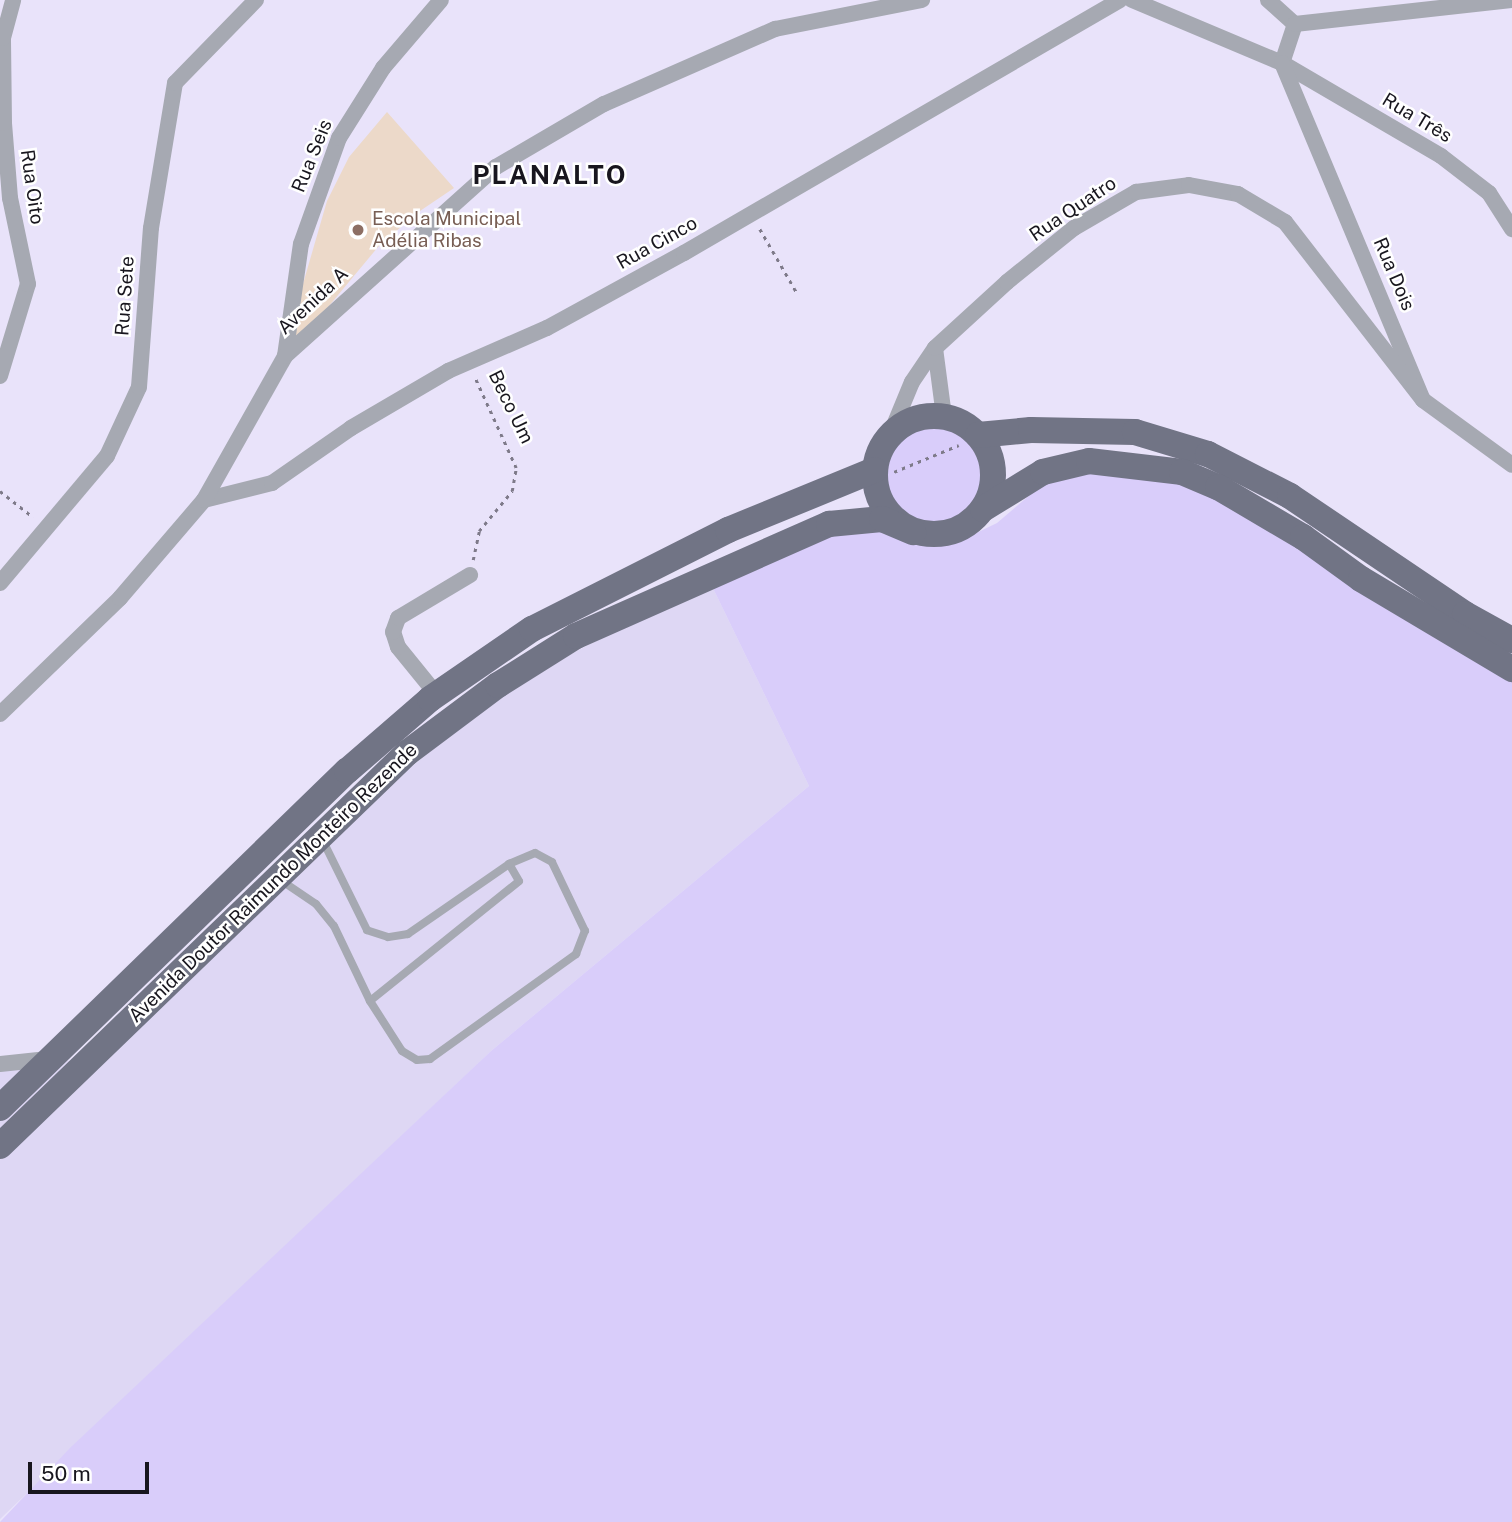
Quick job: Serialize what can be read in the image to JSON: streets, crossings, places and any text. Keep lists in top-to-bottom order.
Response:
{
  "streets": {
    "main road": ["Avenida Doutor Raimundo Monteiro Rezende"],
    "street": [
      "Rua Três",
      "Rua Seis",
      "Rua Oito",
      "Rua Quatro",
      "Rua Cinco",
      "Rua Dois",
      "Rua Sete",
      "Avenida A"
    ],
    "path": ["Beco Um"]
  },
  "crossings": [
    ["Rua Três", "Rua Dois"],
    ["Rua Seis", "Avenida A"],
    ["Rua Quatro", "Rua Dois"],
    ["Rua Cinco", "Avenida A"],
    ["Rua Cinco", "Beco Um"]
  ],
  "districts": ["PLANALTO"],
  "places": ["Escola Municipal Adélia Ribas"],
  "scale_bar": "50 m"
}
